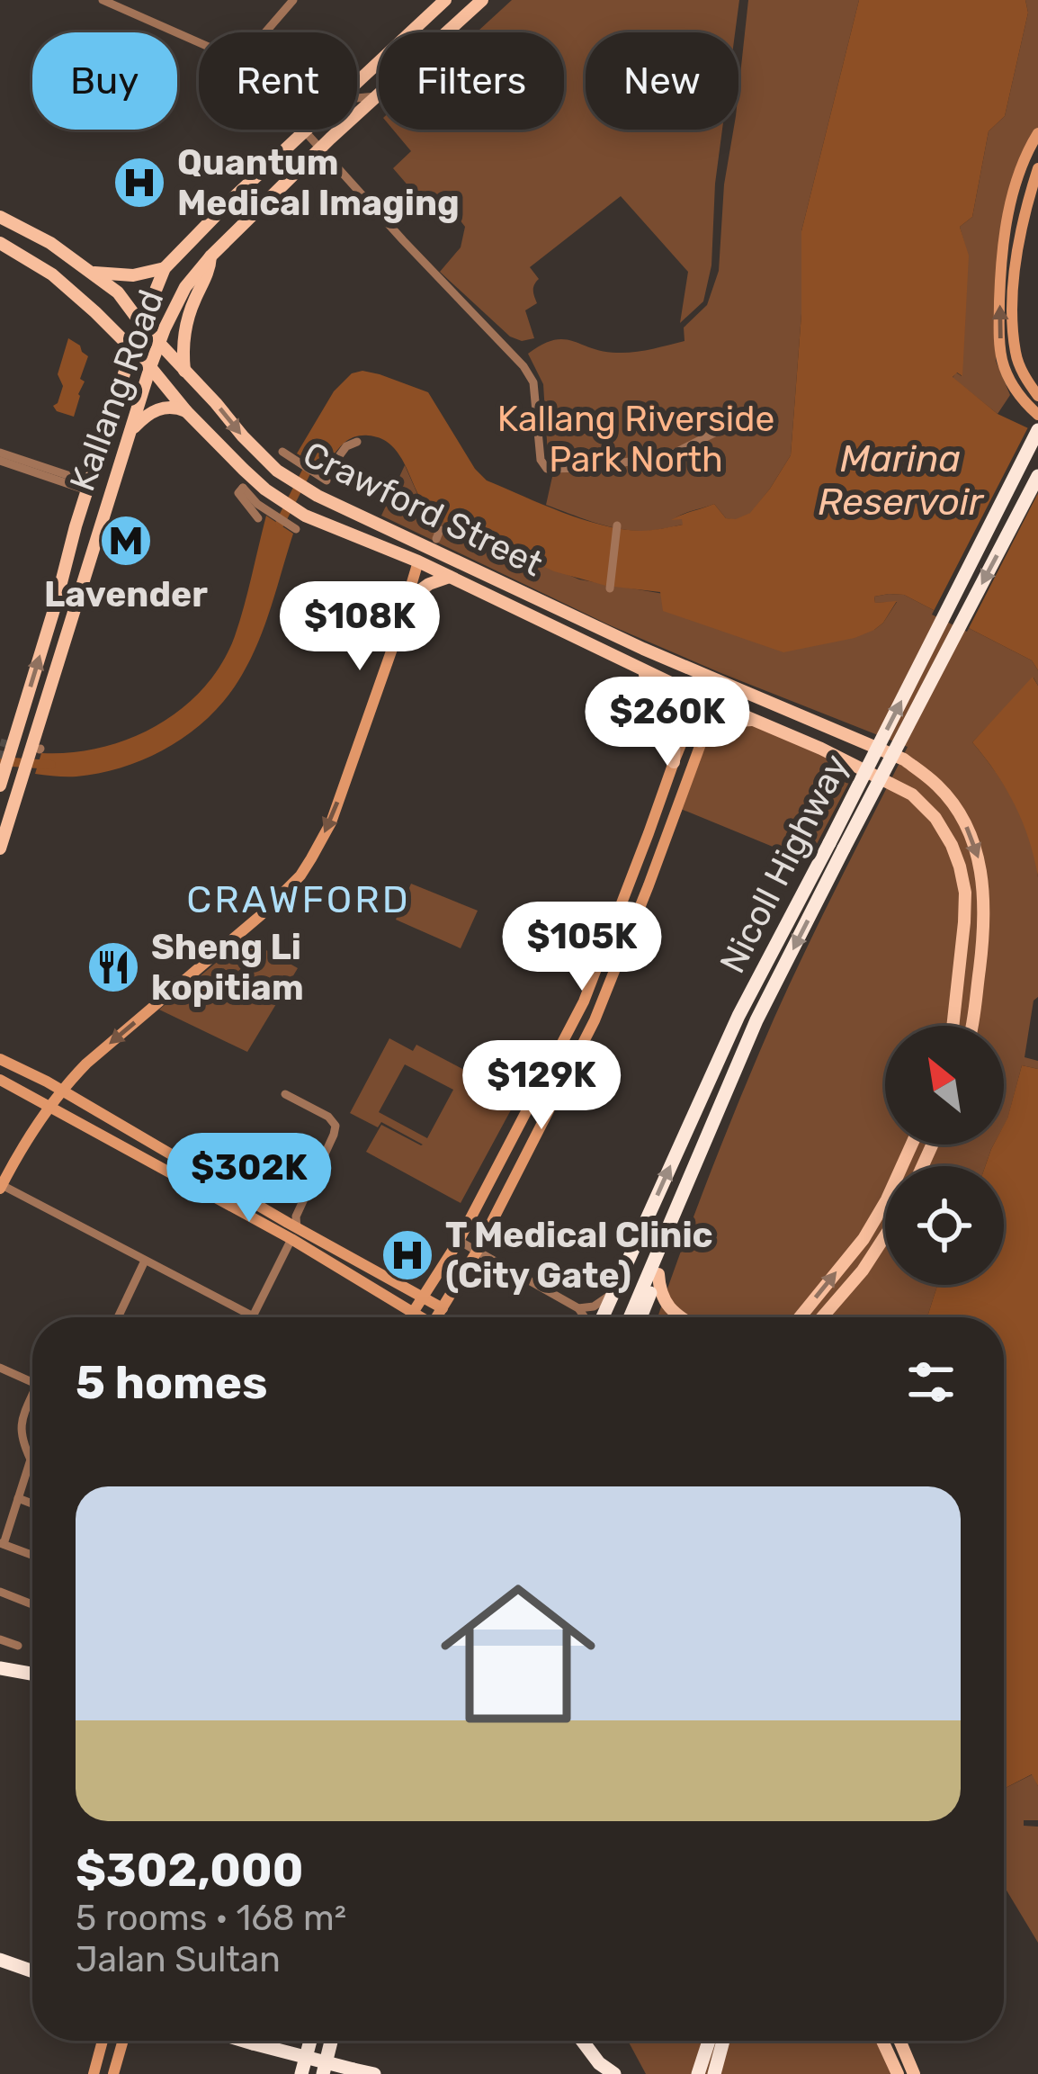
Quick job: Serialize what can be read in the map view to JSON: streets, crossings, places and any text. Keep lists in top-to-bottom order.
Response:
{
  "streets": {
    "highway": ["Nicoll Highway"],
    "main road": ["Kallang Road", "Crawford Street"]
  },
  "crossings": [
    ["Kallang Road", "Crawford Street"]
  ],
  "districts": ["CRAWFORD"],
  "water": ["Marina Reservoir"],
  "parks": ["Kallang Riverside Park North"],
  "places": {
    "hospital": ["Quantum Medical Imaging", "T Medical Clinic (City Gate)"],
    "metro station": ["Lavender"],
    "restaurant": ["Sheng Li kopitiam"]
  },
  "north": "top left",
  "page": {
    "chip": [
      "Buy",
      "Rent",
      "Filters",
      "New"
    ],
    "price": [
      "$108K",
      "$260K",
      "$105K",
      "$129K",
      "$302K"
    ],
    "heading": "5 homes",
    "list": [
      {
        "name": "$302,000",
        "note": "5 rooms · 168 m² · Jalan Sultan"
      }
    ]
  }
}
